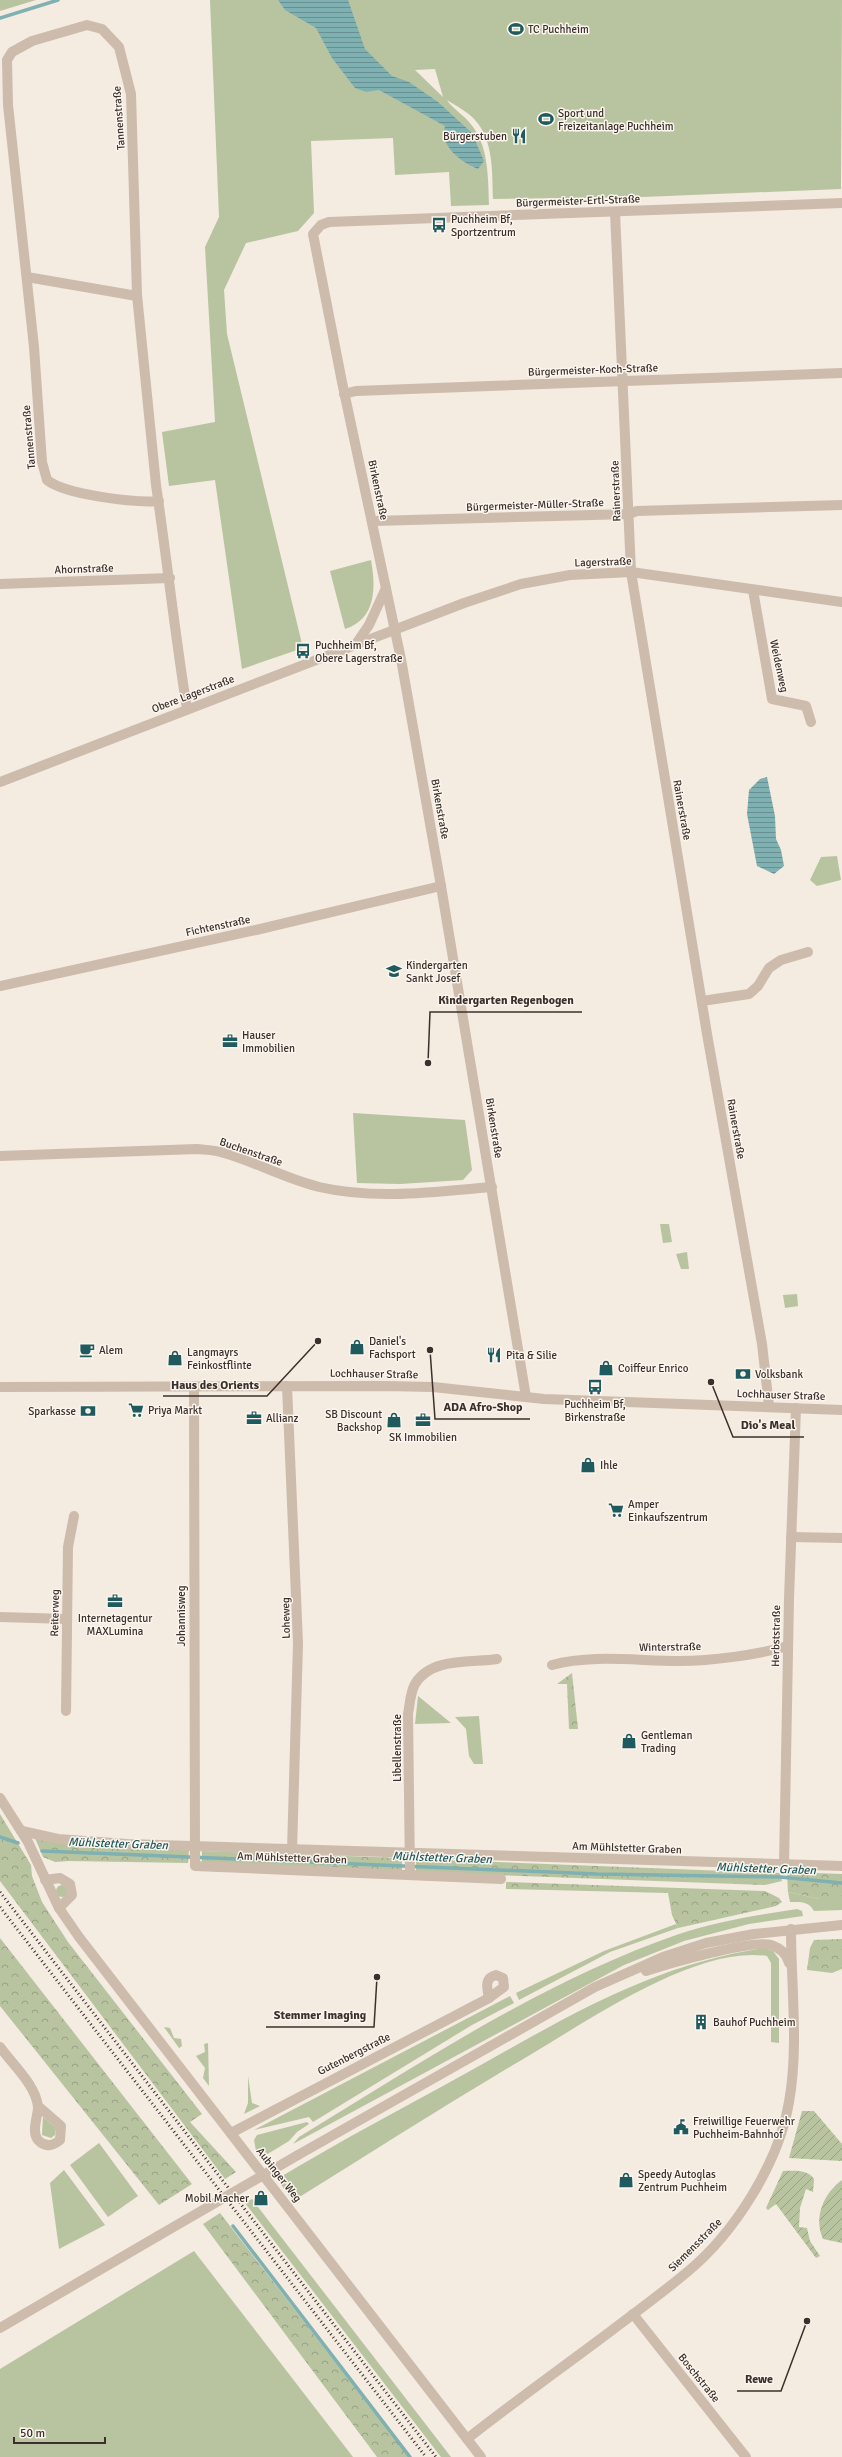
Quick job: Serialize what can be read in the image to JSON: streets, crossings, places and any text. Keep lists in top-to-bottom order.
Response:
{
  "streets": {
    "street": [
      "Tannenstraße",
      "Bürgermeister-Ertl-Straße",
      "Bürgermeister-Koch-Straße",
      "Birkenstraße",
      "Rainerstraße",
      "Bürgermeister-Müller-Straße",
      "Lagerstraße",
      "Ahornstraße",
      "Weidenweg",
      "Obere Lagerstraße",
      "Fichtenstraße",
      "Buchenstraße",
      "Lochhauser Straße",
      "Reiterweg",
      "Johannisweg",
      "Loheweg",
      "Herbststraße",
      "Winterstraße",
      "Libellenstraße",
      "Am Mühlstetter Graben",
      "Gutenbergstraße",
      "Aubinger Weg",
      "Siemensstraße",
      "Boschstraße"
    ]
  },
  "crossings": [
    ["Tannenstraße", "Ahornstraße"],
    ["Tannenstraße", "Obere Lagerstraße"],
    ["Bürgermeister-Ertl-Straße", "Birkenstraße"],
    ["Bürgermeister-Ertl-Straße", "Rainerstraße"],
    ["Bürgermeister-Koch-Straße", "Birkenstraße"],
    ["Bürgermeister-Koch-Straße", "Rainerstraße"],
    ["Birkenstraße", "Bürgermeister-Müller-Straße"],
    ["Birkenstraße", "Lagerstraße"],
    ["Birkenstraße", "Obere Lagerstraße"],
    ["Birkenstraße", "Fichtenstraße"],
    ["Birkenstraße", "Buchenstraße"],
    ["Birkenstraße", "Lochhauser Straße"],
    ["Rainerstraße", "Bürgermeister-Müller-Straße"],
    ["Rainerstraße", "Lagerstraße"],
    ["Rainerstraße", "Lochhauser Straße"],
    ["Lagerstraße", "Weidenweg"],
    ["Lagerstraße", "Obere Lagerstraße"],
    ["Lochhauser Straße", "Johannisweg"],
    ["Lochhauser Straße", "Loheweg"],
    ["Lochhauser Straße", "Herbststraße"],
    ["Johannisweg", "Am Mühlstetter Graben"],
    ["Loheweg", "Am Mühlstetter Graben"],
    ["Herbststraße", "Winterstraße"],
    ["Herbststraße", "Am Mühlstetter Graben"],
    ["Libellenstraße", "Am Mühlstetter Graben"],
    ["Am Mühlstetter Graben", "Aubinger Weg"],
    ["Gutenbergstraße", "Aubinger Weg"],
    ["Aubinger Weg", "Siemensstraße"],
    ["Siemensstraße", "Boschstraße"]
  ],
  "water": ["Mühlstetter Graben"],
  "places": {
    "sports": ["TC Puchheim", "Sport und Freizeitanlage Puchheim"],
    "restaurant": ["Bürgerstuben", "Pita & Silie"],
    "bus stop": ["Puchheim Bf, Sportzentrum", "Puchheim Bf, Obere Lagerstraße", "Puchheim Bf, Birkenstraße"],
    "school or university": ["Kindergarten Sankt Josef"],
    "office": [
      "Hauser Immobilien",
      "Allianz",
      "SK Immobilien",
      "Internetagentur MAXLumina"
    ],
    "other": [
      "Kindergarten Regenbogen",
      "Haus des Orients",
      "ADA Afro-Shop",
      "Dio's Meal",
      "Stemmer Imaging",
      "Rewe"
    ],
    "shop": [
      "Daniel's Fachsport",
      "Langmayrs Feinkostflinte",
      "Coiffeur Enrico",
      "SB Discount Backshop",
      "Ihle",
      "Gentleman Trading",
      "Speedy Autoglas Zentrum Puchheim",
      "Mobil Macher"
    ],
    "cafe": ["Alem"],
    "bank": ["Volksbank", "Sparkasse"],
    "supermarket": ["Priya Markt", "Amper Einkaufszentrum"],
    "building": ["Bauhof Puchheim"],
    "public building": ["Freiwillige Feuerwehr Puchheim-Bahnhof"]
  },
  "scale_bar": "50 m"
}
